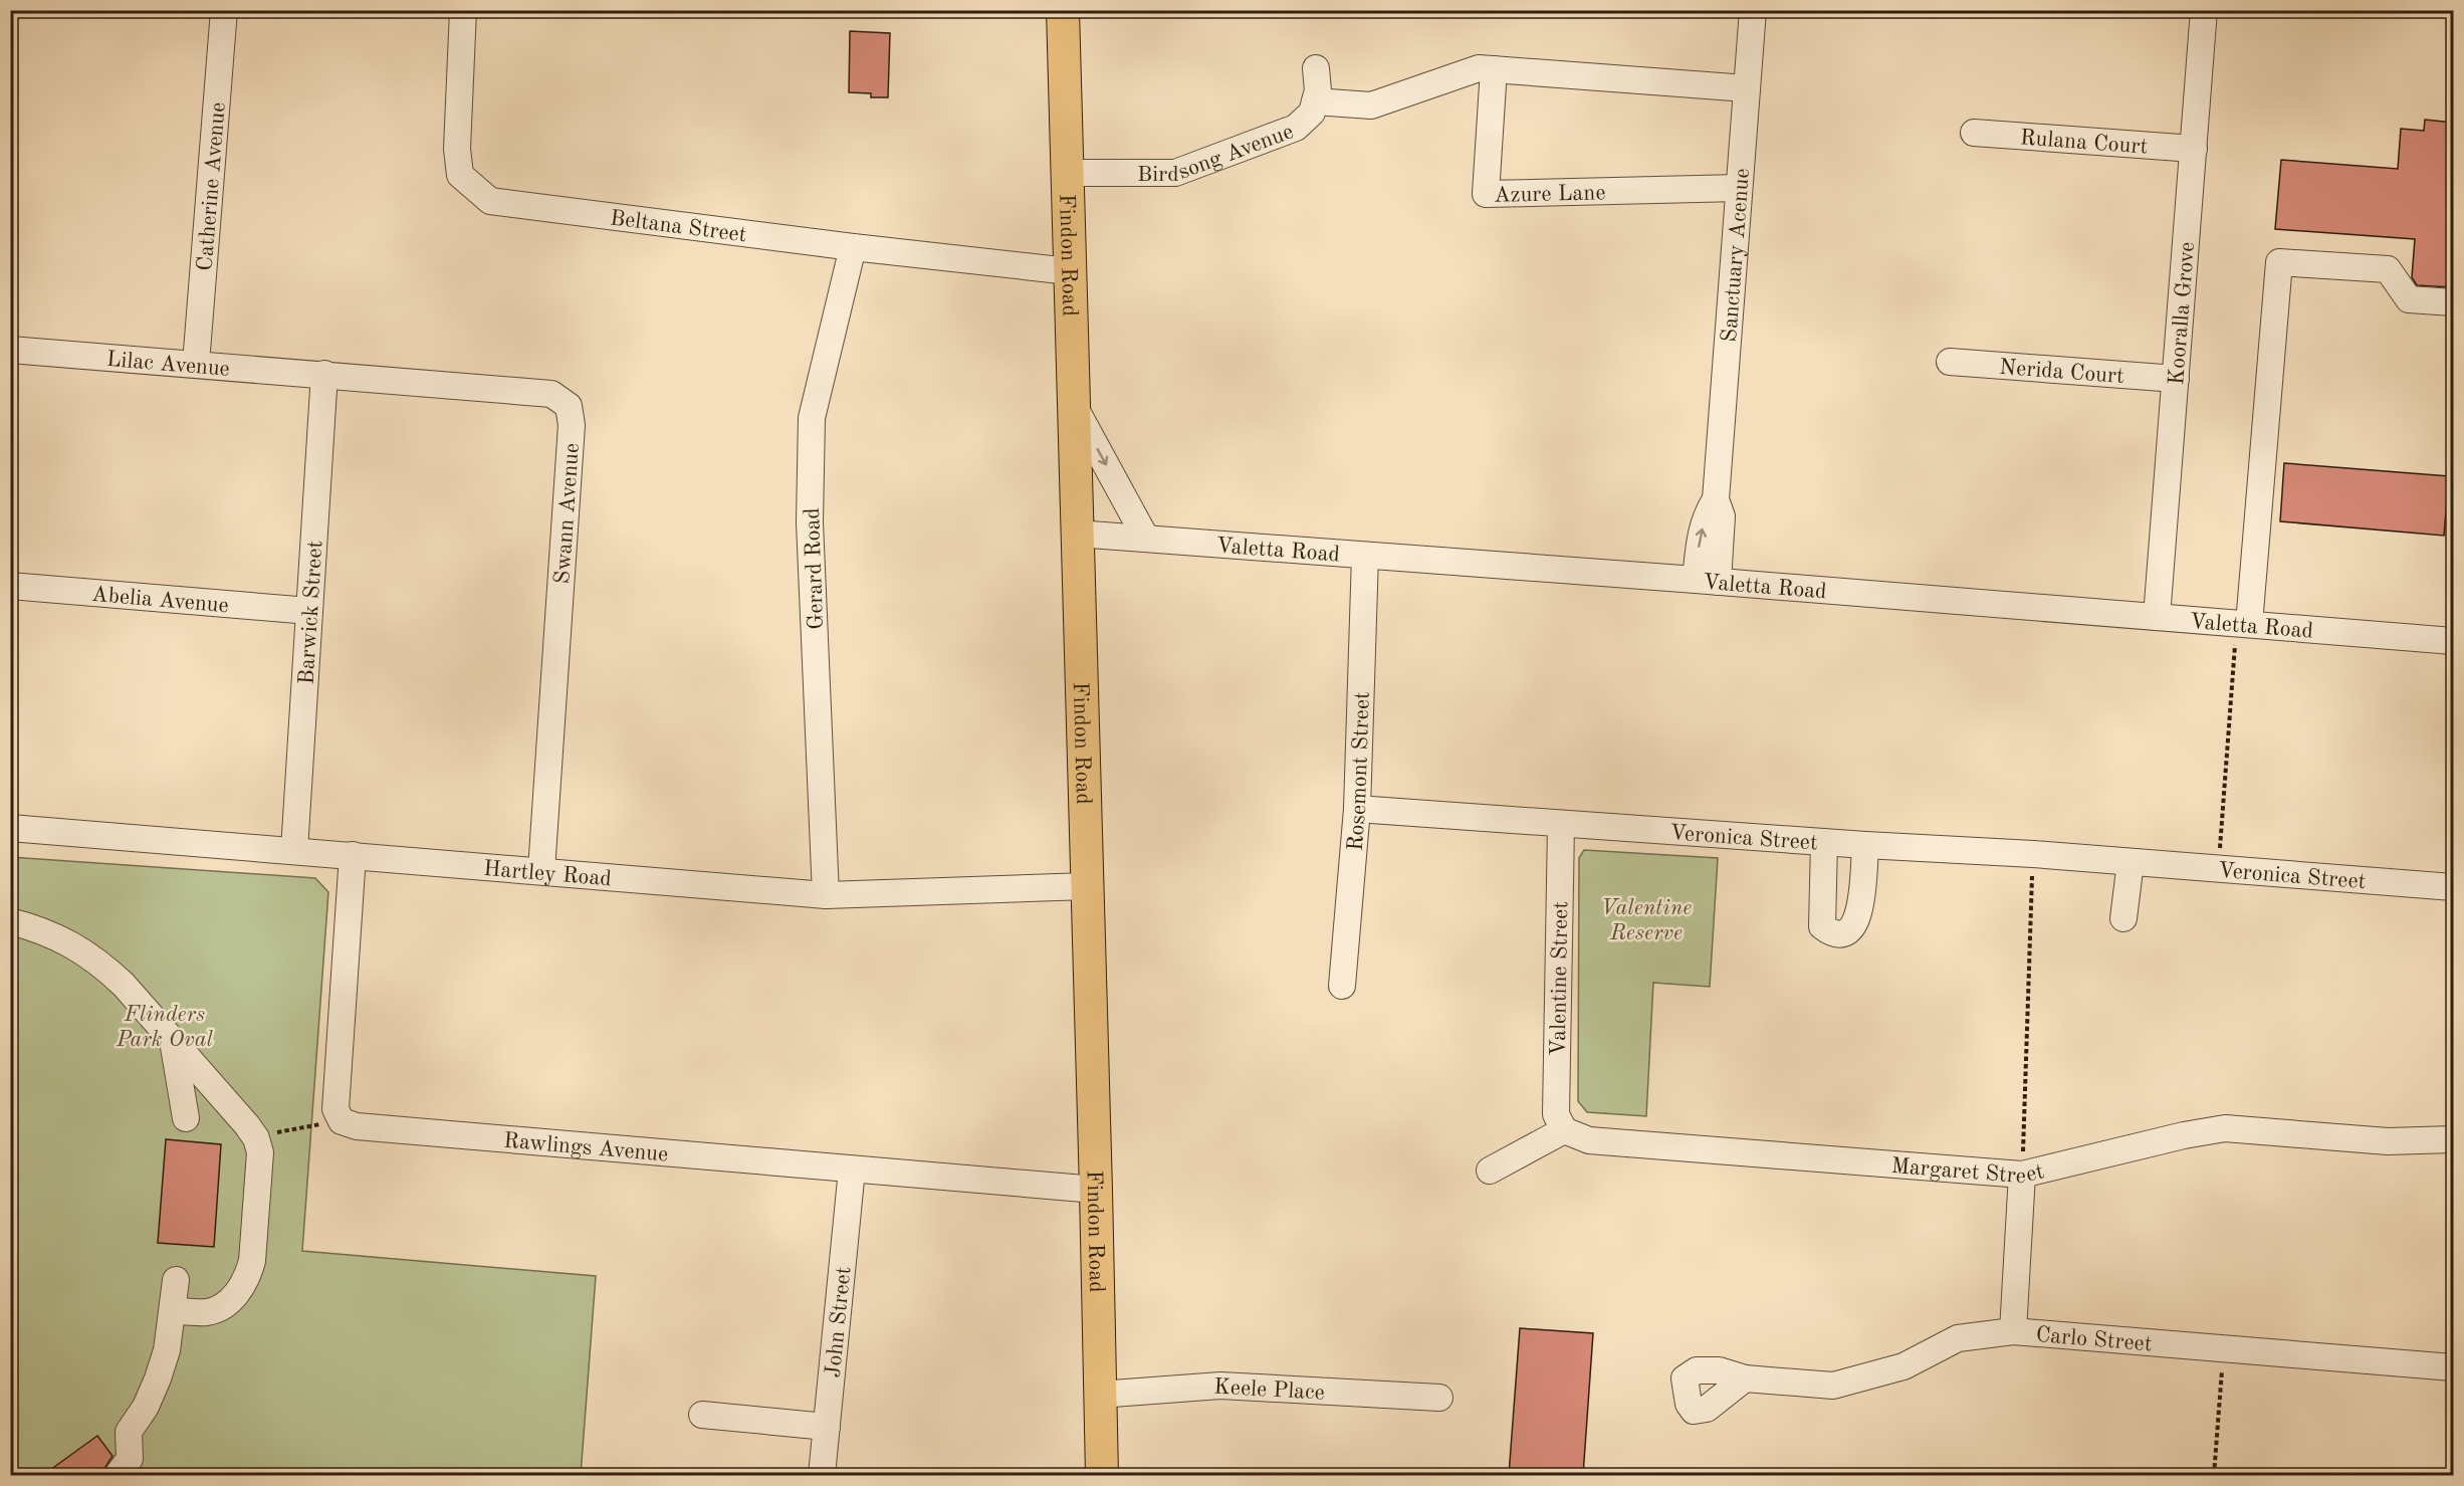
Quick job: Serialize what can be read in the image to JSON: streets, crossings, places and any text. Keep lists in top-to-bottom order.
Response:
{
  "streets": {
    "main road": ["Findon Road"],
    "street": [
      "Rulana Court",
      "Birdsong Avenue",
      "Catherine Avenue",
      "Azure Lane",
      "Beltana Street",
      "Sanctuary Acenue",
      "Kooralla Grove",
      "Lilac Avenue",
      "Nerida Court",
      "Swann Avenue",
      "Valetta Road",
      "Gerard Road",
      "Abelia Avenue",
      "Barwick Street",
      "Rosemont Street",
      "Veronica Street",
      "Hartley Road",
      "Valentine Street",
      "Rawlings Avenue",
      "Margaret Street",
      "John Street",
      "Carlo Street",
      "Keele Place"
    ]
  },
  "crossings": [
    ["Rulana Court", "Kooralla Grove"],
    ["Birdsong Avenue", "Findon Road"],
    ["Catherine Avenue", "Lilac Avenue"],
    ["Azure Lane", "Sanctuary Acenue"],
    ["Beltana Street", "Findon Road"],
    ["Beltana Street", "Gerard Road"],
    ["Findon Road", "Valetta Road"],
    ["Findon Road", "Hartley Road"],
    ["Findon Road", "Rawlings Avenue"],
    ["Findon Road", "Keele Place"],
    ["Sanctuary Acenue", "Valetta Road"],
    ["Kooralla Grove", "Nerida Court"],
    ["Kooralla Grove", "Valetta Road"],
    ["Lilac Avenue", "Swann Avenue"],
    ["Lilac Avenue", "Barwick Street"],
    ["Swann Avenue", "Barwick Street"],
    ["Swann Avenue", "Hartley Road"],
    ["Valetta Road", "Rosemont Street"],
    ["Gerard Road", "Hartley Road"],
    ["Abelia Avenue", "Barwick Street"],
    ["Barwick Street", "Hartley Road"],
    ["Rosemont Street", "Veronica Street"],
    ["Veronica Street", "Valentine Street"],
    ["Valentine Street", "Margaret Street"],
    ["Rawlings Avenue", "John Street"]
  ],
  "parks": ["Valentine Reserve", "Flinders Park Oval"]
}
